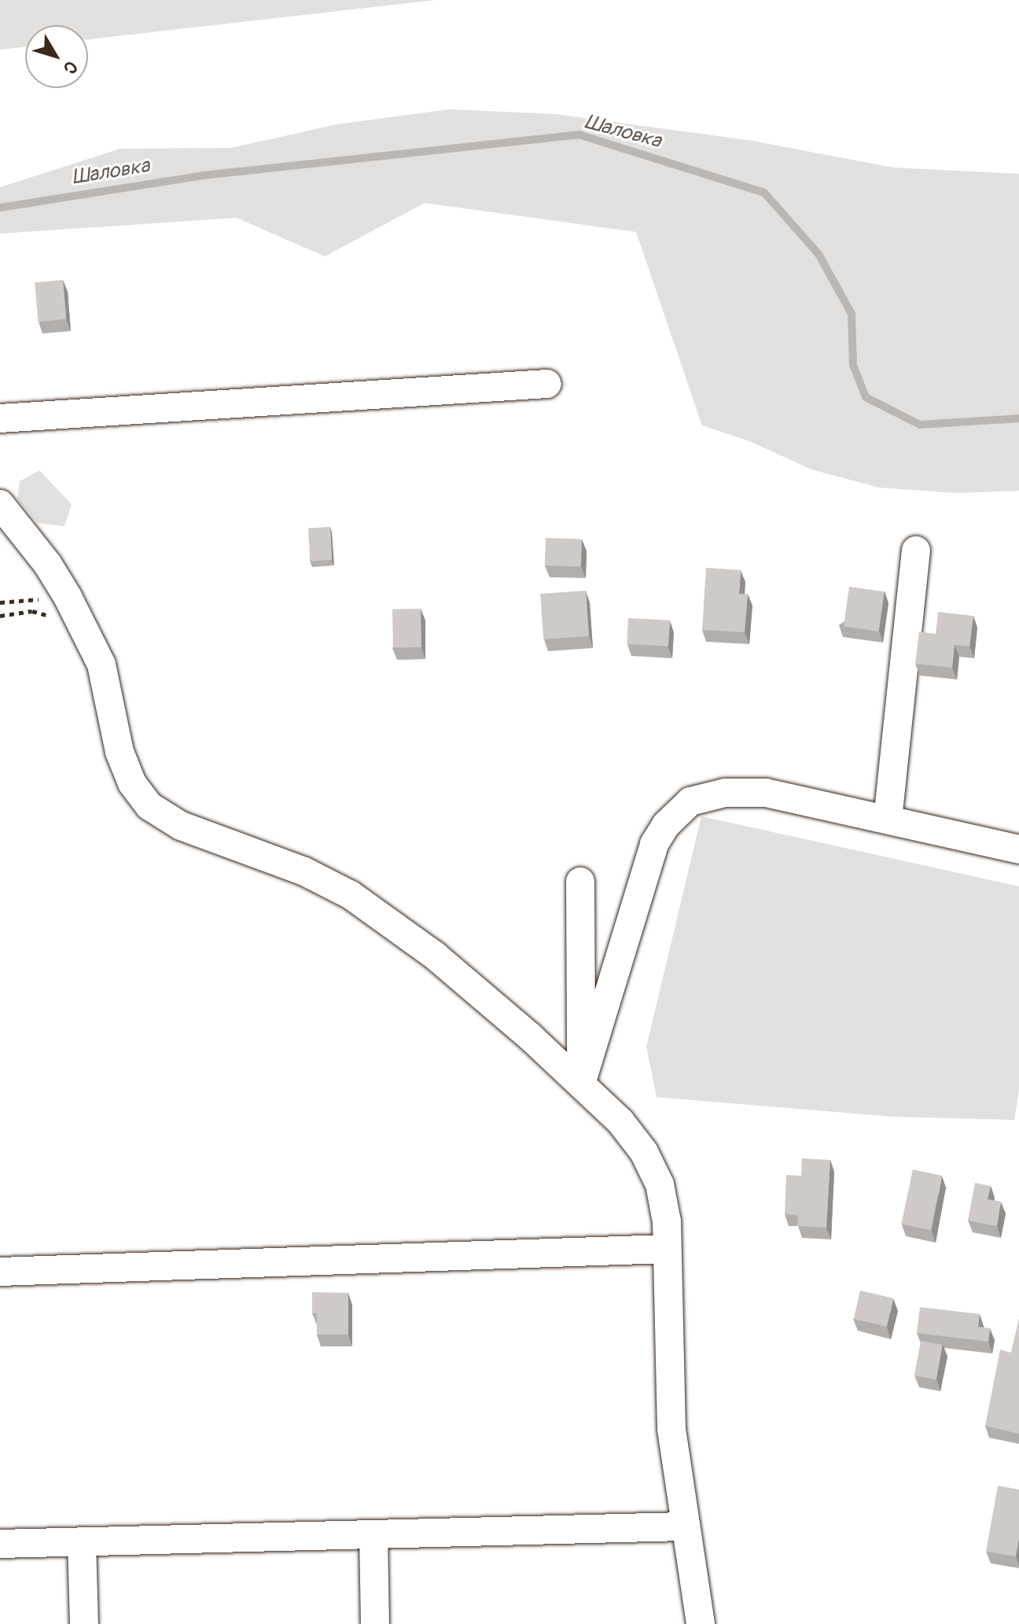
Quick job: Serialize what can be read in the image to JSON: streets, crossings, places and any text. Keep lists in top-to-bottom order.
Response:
{
  "water": ["Шаловка"],
  "north": "bottom right"
}
